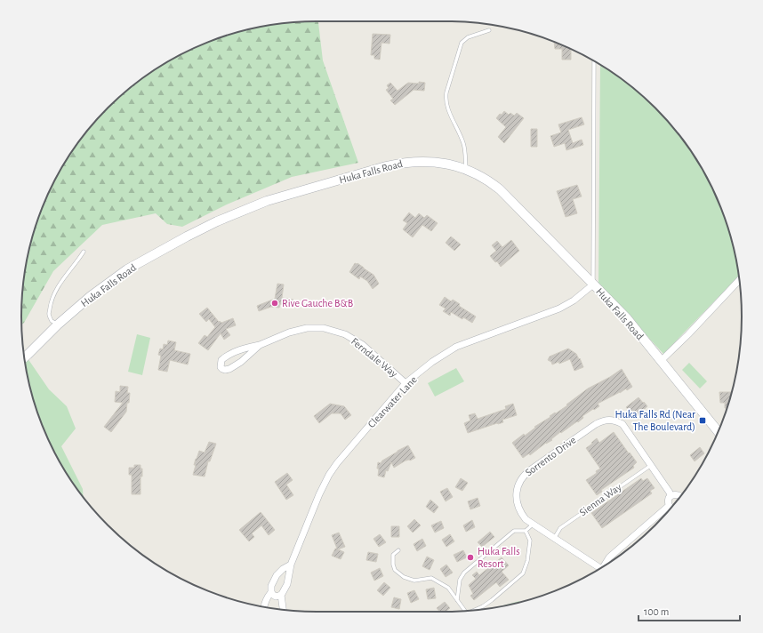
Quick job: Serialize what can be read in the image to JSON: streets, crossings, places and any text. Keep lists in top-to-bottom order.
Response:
{
  "streets": {
    "street": [
      "Huka Falls Road",
      "Ferndale Way",
      "Clearwater Lane",
      "Sorrento Drive"
    ],
    "lane": ["Sienna Way"]
  },
  "crossings": [
    ["Huka Falls Road", "Clearwater Lane"],
    ["Ferndale Way", "Clearwater Lane"],
    ["Sorrento Drive", "Sienna Way"]
  ],
  "places": {
    "other": ["Rive Gauche B&B", "Huka Falls Resort"],
    "transit": ["Huka Falls Rd (Near The Boulevard)"]
  },
  "scale_bar": "100 m"
}
